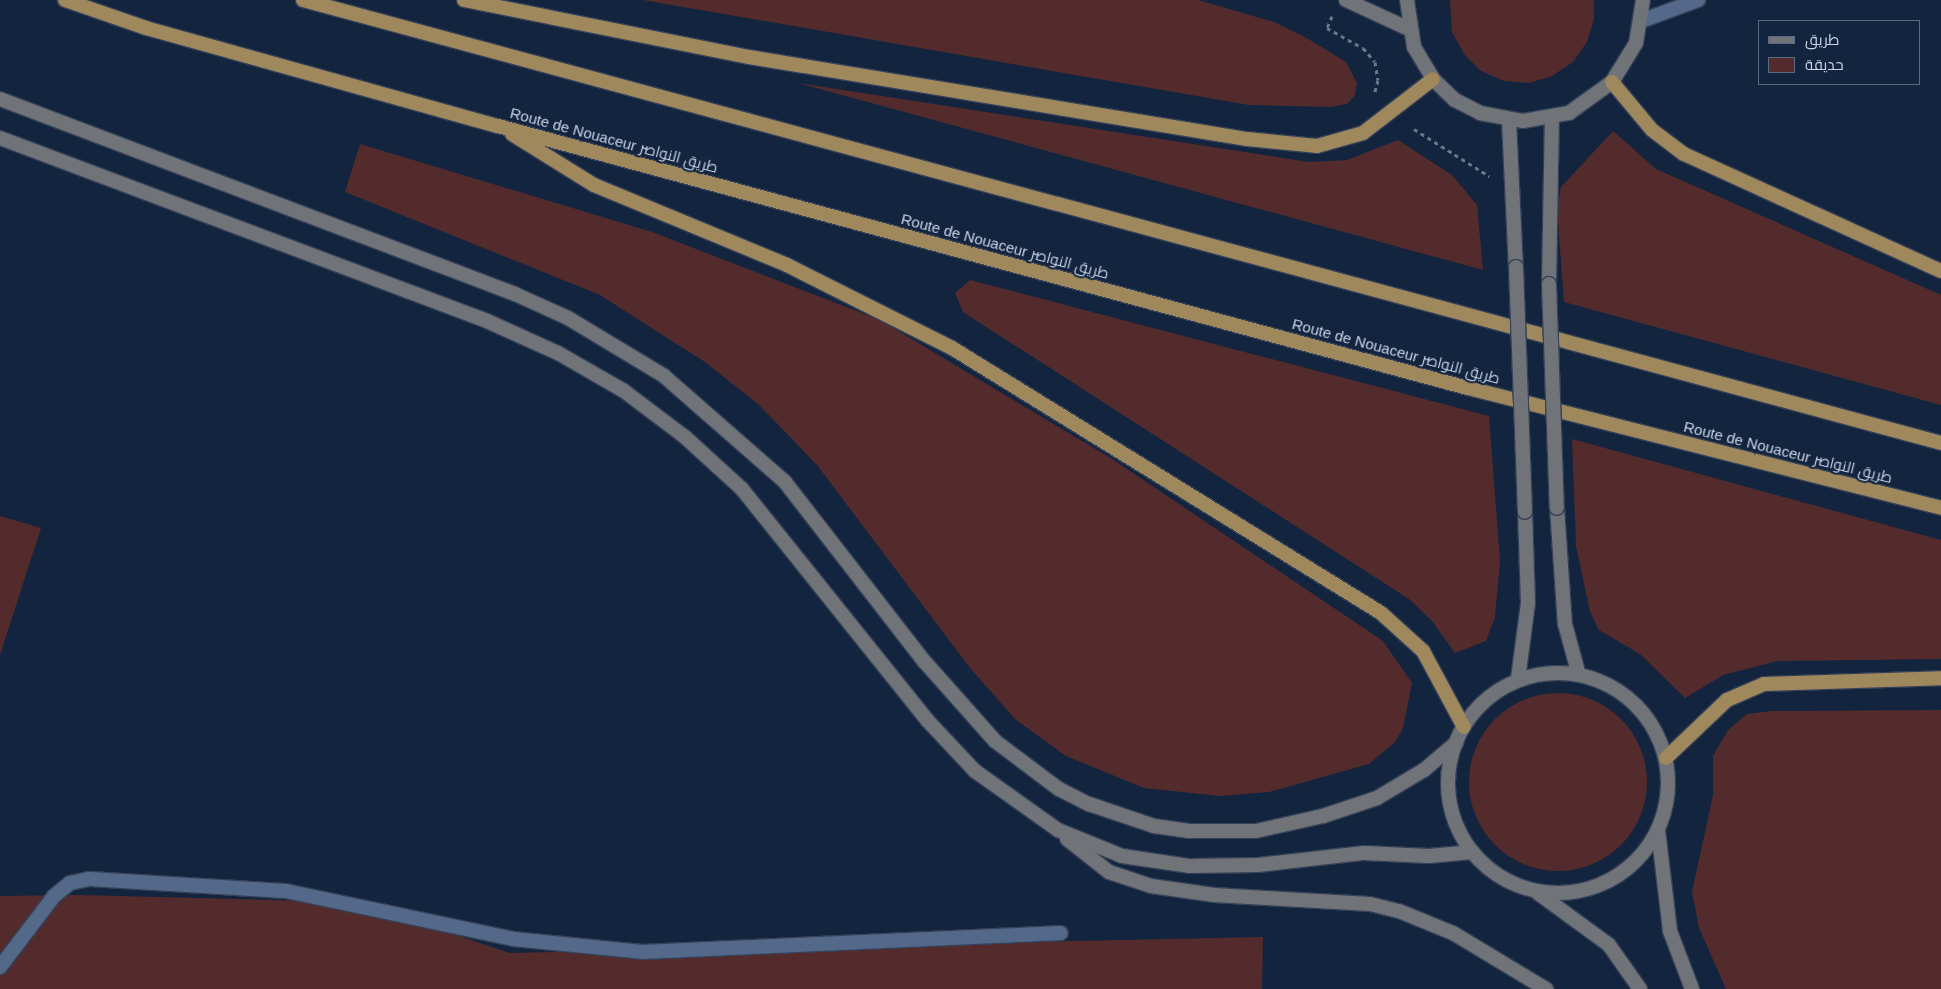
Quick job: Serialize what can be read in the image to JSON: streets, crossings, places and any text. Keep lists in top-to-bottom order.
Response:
{
  "streets": {
    "highway": ["Route de Nouaceur طريق النواصر"]
  },
  "legend": ["طريق", "حديقة"]
}
